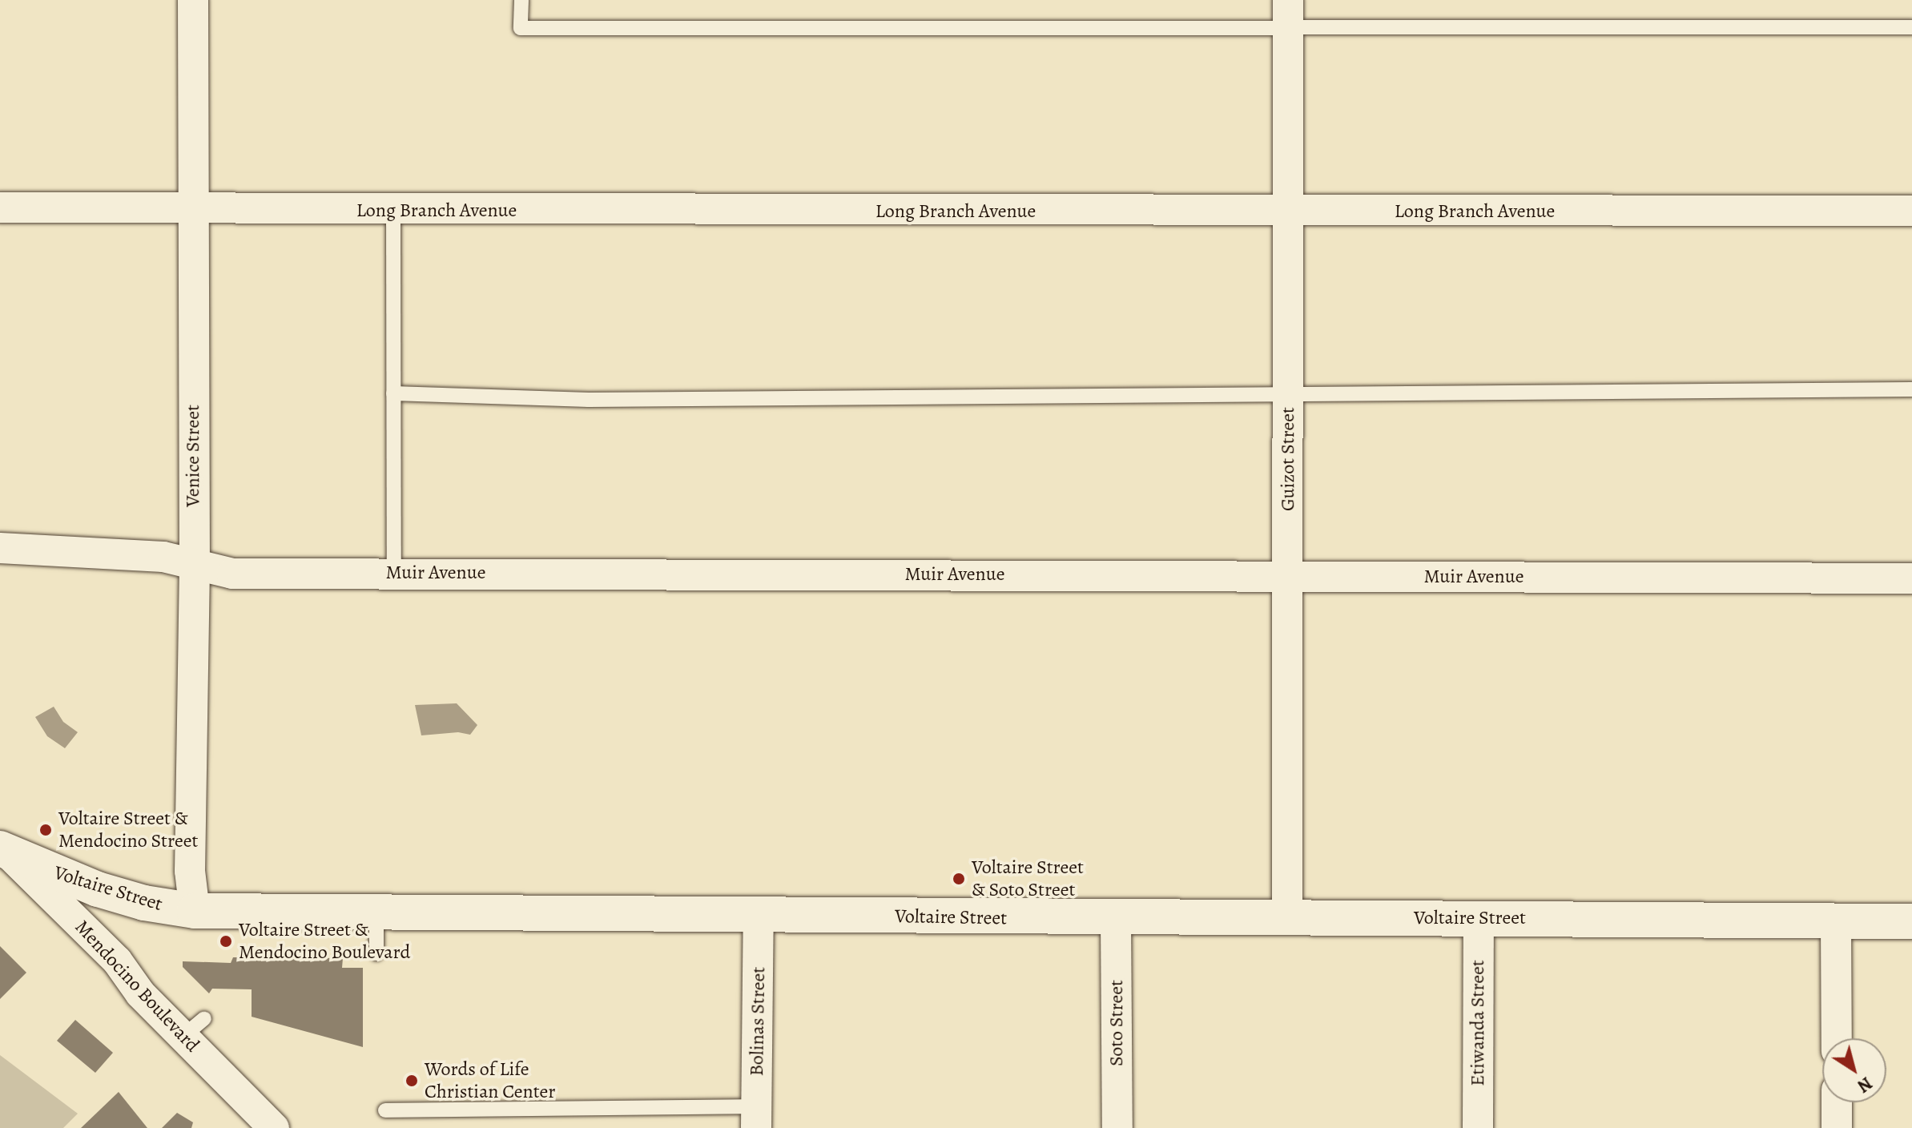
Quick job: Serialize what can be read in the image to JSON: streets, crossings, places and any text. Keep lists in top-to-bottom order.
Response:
{
  "streets": {
    "main road": ["Voltaire Street"],
    "street": [
      "Long Branch Avenue",
      "Venice Street",
      "Guizot Street",
      "Muir Avenue",
      "Mendocino Boulevard",
      "Bolinas Street",
      "Soto Street",
      "Etiwanda Street"
    ]
  },
  "crossings": [
    ["Long Branch Avenue", "Venice Street"],
    ["Long Branch Avenue", "Guizot Street"],
    ["Venice Street", "Muir Avenue"],
    ["Venice Street", "Voltaire Street"],
    ["Guizot Street", "Muir Avenue"],
    ["Guizot Street", "Voltaire Street"],
    ["Voltaire Street", "Mendocino Boulevard"],
    ["Voltaire Street", "Bolinas Street"],
    ["Voltaire Street", "Soto Street"],
    ["Voltaire Street", "Etiwanda Street"]
  ],
  "places": [
    "Voltaire Street & Mendocino Street",
    "Voltaire Street & Soto Street",
    "Voltaire Street & Mendocino Boulevard",
    "Words of Life Christian Center"
  ],
  "north": "bottom right"
}
